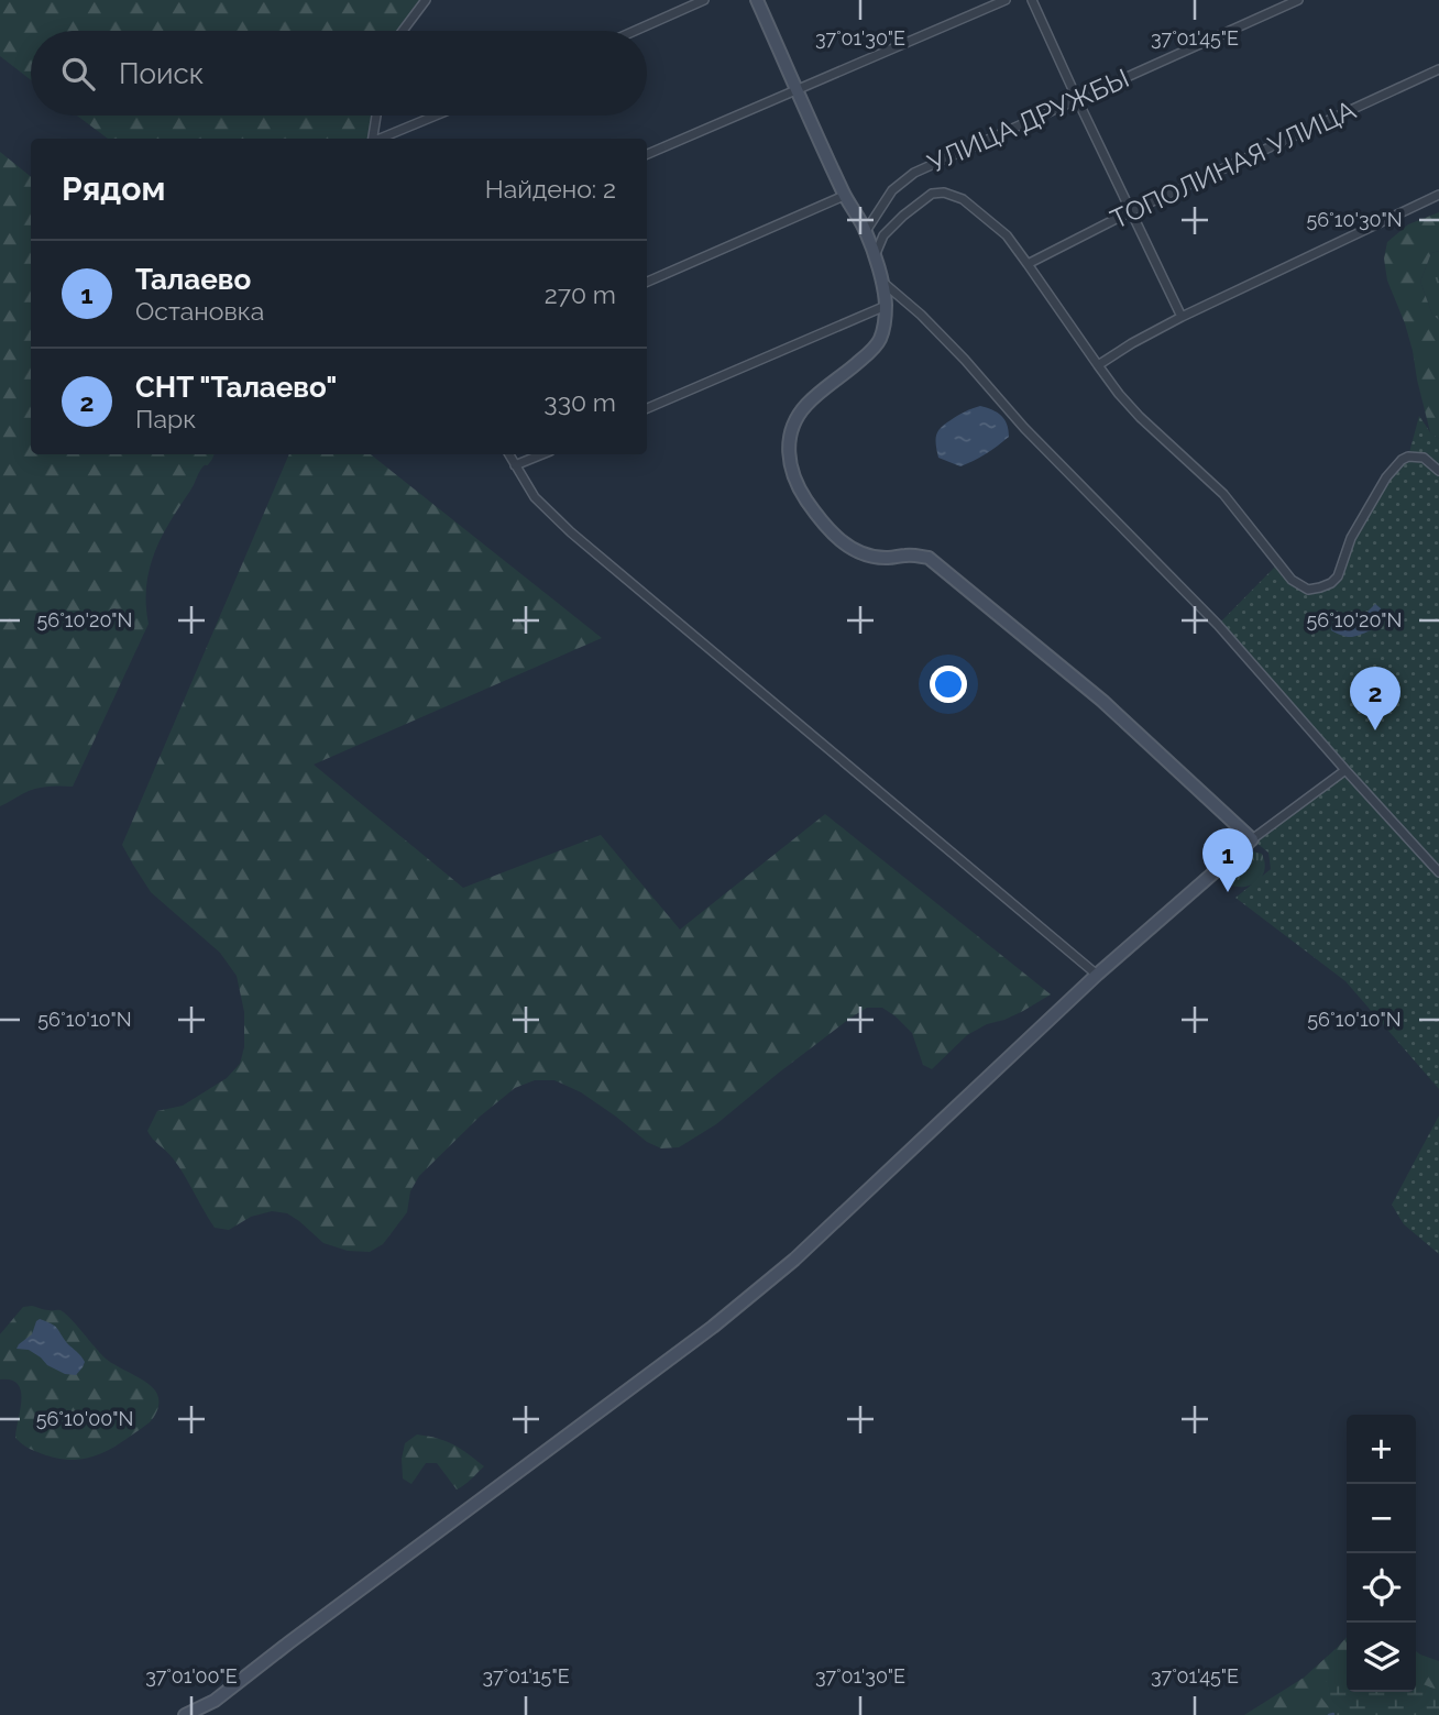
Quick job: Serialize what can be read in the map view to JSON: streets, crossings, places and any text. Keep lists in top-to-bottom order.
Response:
{
  "streets": {
    "street": ["УЛИЦА ДРУЖБЫ", "ТОПОЛИНАЯ УЛИЦА"]
  },
  "page": {
    "search": "Поиск",
    "heading": ["Рядом", "Найдено: 2"],
    "list": [
      {
        "mark": "1",
        "name": "Талаево",
        "note": "Остановка",
        "value": "270 m"
      },
      {
        "mark": "2",
        "name": "СНТ \"Талаево\"",
        "note": "Парк",
        "value": "330 m"
      }
    ],
    "pins": ["2", "1"],
    "map_buttons": ["+", "−"]
  },
  "coordinates": [
    "37°01'30\"E",
    "37°01'45\"E",
    "56°10'30\"N",
    "56°10'20\"N",
    "56°10'10\"N",
    "56°10'00\"N",
    "37°01'00\"E",
    "37°01'15\"E"
  ]
}
